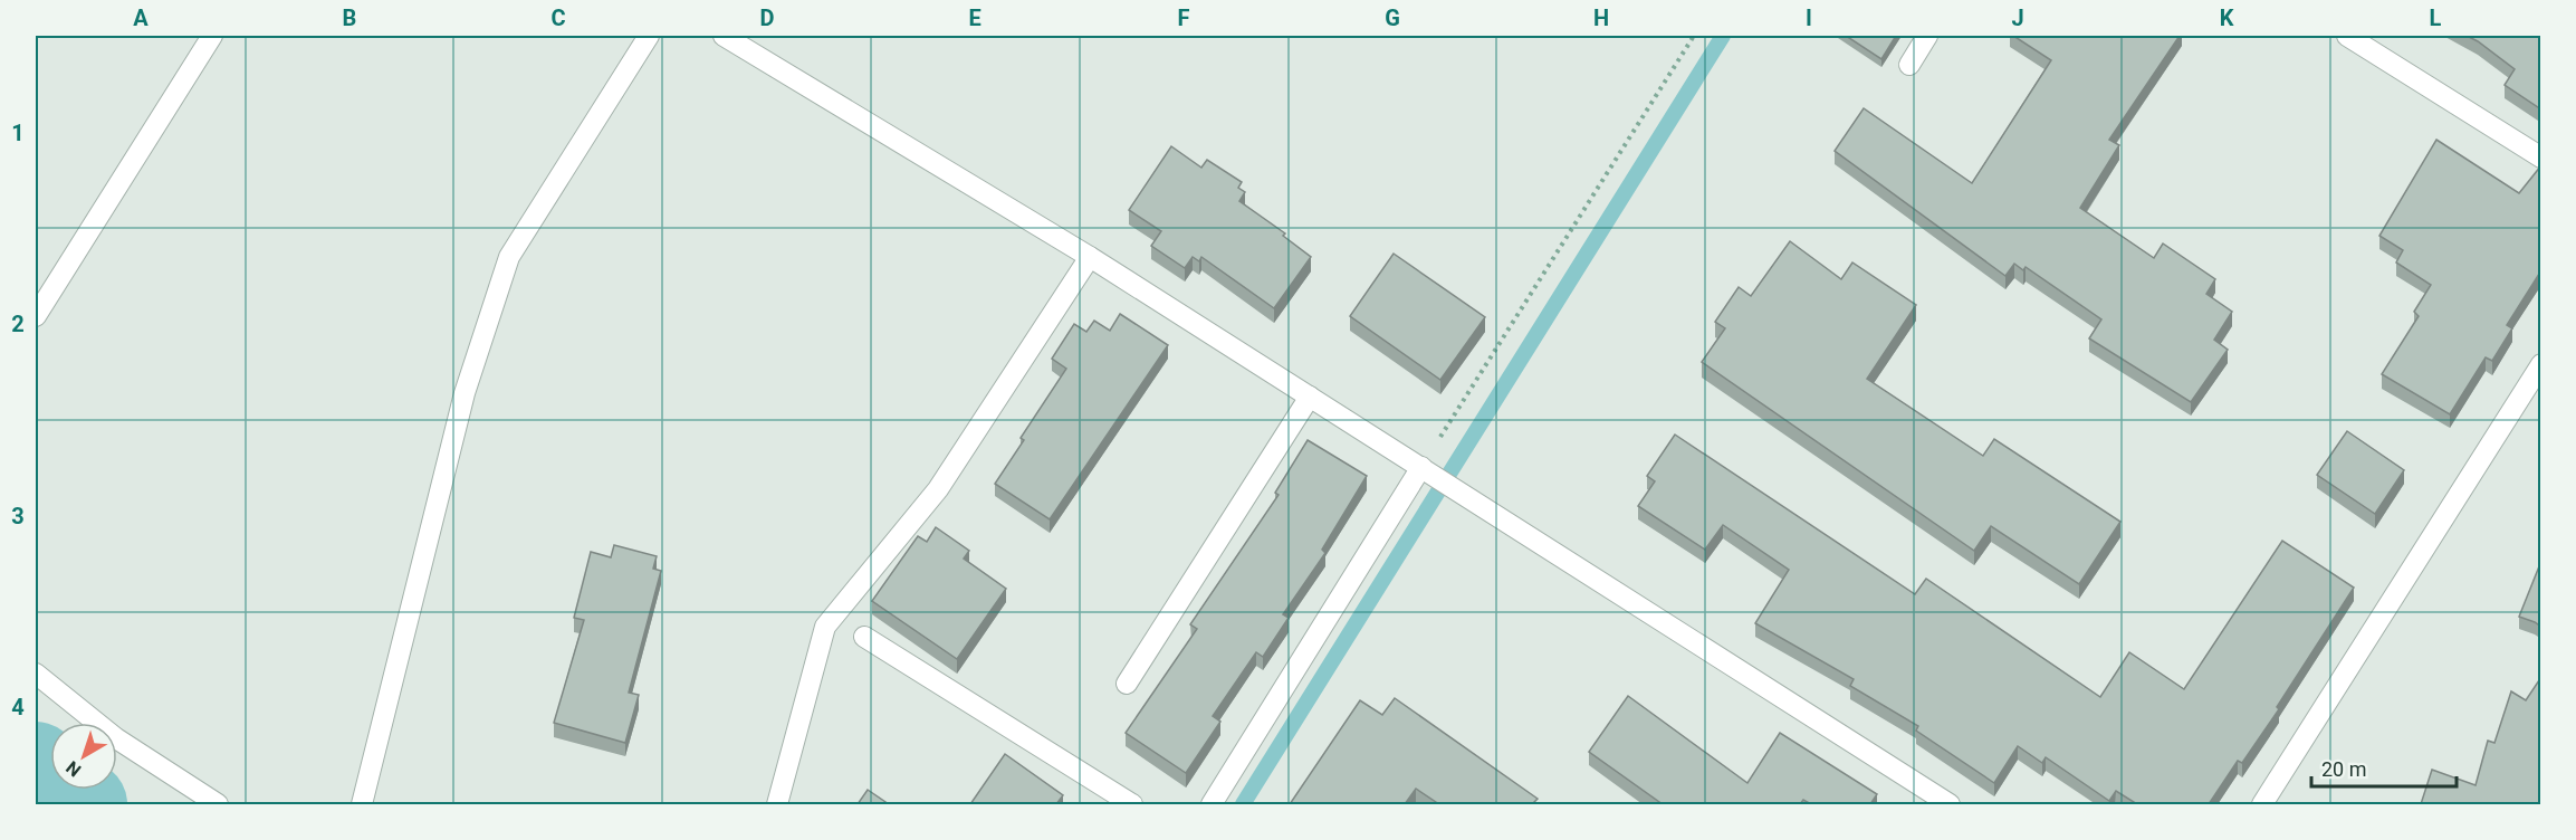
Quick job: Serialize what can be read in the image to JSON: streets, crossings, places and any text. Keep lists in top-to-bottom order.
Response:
{
  "scale_bar": "20 m",
  "north": "bottom left",
  "grid": {
    "columns": [
      "A",
      "B",
      "C",
      "D",
      "E",
      "F",
      "G",
      "H",
      "I",
      "J",
      "K",
      "L"
    ],
    "rows": [
      "1",
      "2",
      "3",
      "4"
    ]
  }
}
